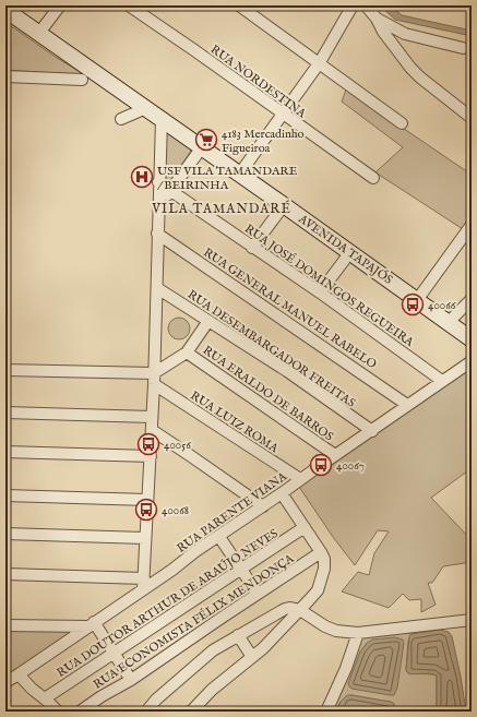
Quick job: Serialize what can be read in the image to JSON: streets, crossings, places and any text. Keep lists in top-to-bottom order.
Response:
{
  "streets": {
    "main road": ["AVENIDA TAPAJÓS"],
    "street": [
      "RUA NORDESTINA",
      "RUA JOSÉ DOMINGOS REGUEIRA",
      "RUA GENERAL MANUEL RABELO",
      "RUA DESEMBARGADOR FREITAS",
      "RUA ERALDO DE BARROS",
      "RUA LUIZ ROMA",
      "RUA PARENTE VIANA",
      "RUA DOUTOR ARTHUR DE ARAÚJO NEVES",
      "RUA ECONOMISTA FÉLIX MENDONÇA"
    ]
  },
  "crossings": [
    ["RUA JOSÉ DOMINGOS REGUEIRA", "RUA PARENTE VIANA"],
    ["RUA GENERAL MANUEL RABELO", "RUA PARENTE VIANA"],
    ["RUA DESEMBARGADOR FREITAS", "RUA PARENTE VIANA"],
    ["RUA ERALDO DE BARROS", "RUA PARENTE VIANA"],
    ["RUA LUIZ ROMA", "RUA PARENTE VIANA"]
  ],
  "districts": ["VILA TAMANDARÉ"],
  "places": {
    "supermarket": ["4183 Mercadinho Figueiroa"],
    "hospital": ["USF VILA TAMANDARE / BEIRINHA"],
    "bus stop": [
      "40066",
      "40056",
      "40067",
      "40068"
    ]
  }
}
